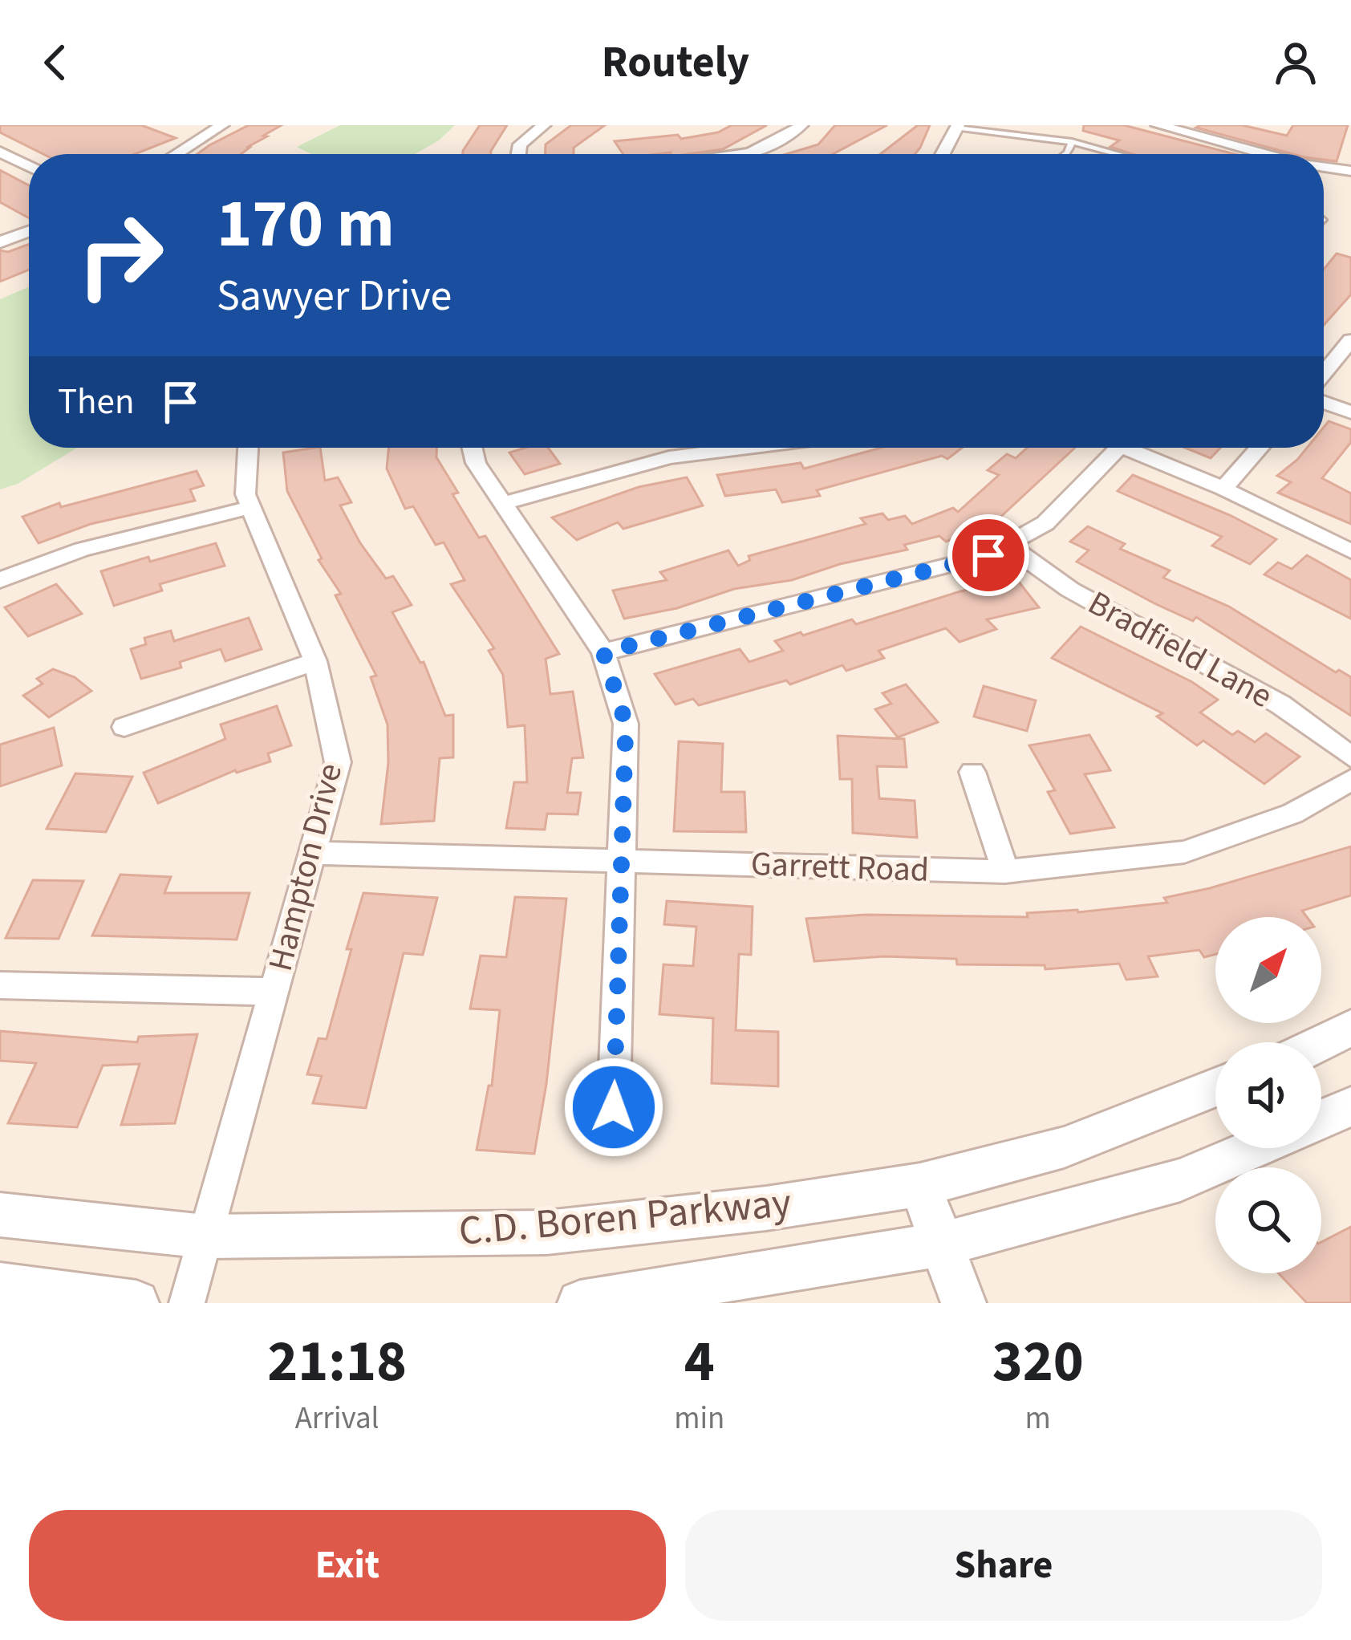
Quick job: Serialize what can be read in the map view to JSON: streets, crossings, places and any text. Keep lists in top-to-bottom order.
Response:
{
  "streets": {
    "street": [
      "Bradfield Lane",
      "Hampton Drive",
      "Garrett Road",
      "C.D. Boren Parkway"
    ]
  },
  "crossings": [
    ["Hampton Drive", "Garrett Road"],
    ["Hampton Drive", "C.D. Boren Parkway"]
  ],
  "north": "top right",
  "page": {
    "header": "Routely",
    "turn": ["170 m", "Sawyer Drive"],
    "then": "Then",
    "eta": [
      "21:18",
      "Arrival",
      "4",
      "min",
      "320",
      "m"
    ],
    "buttons": ["Exit", "Share"]
  }
}
